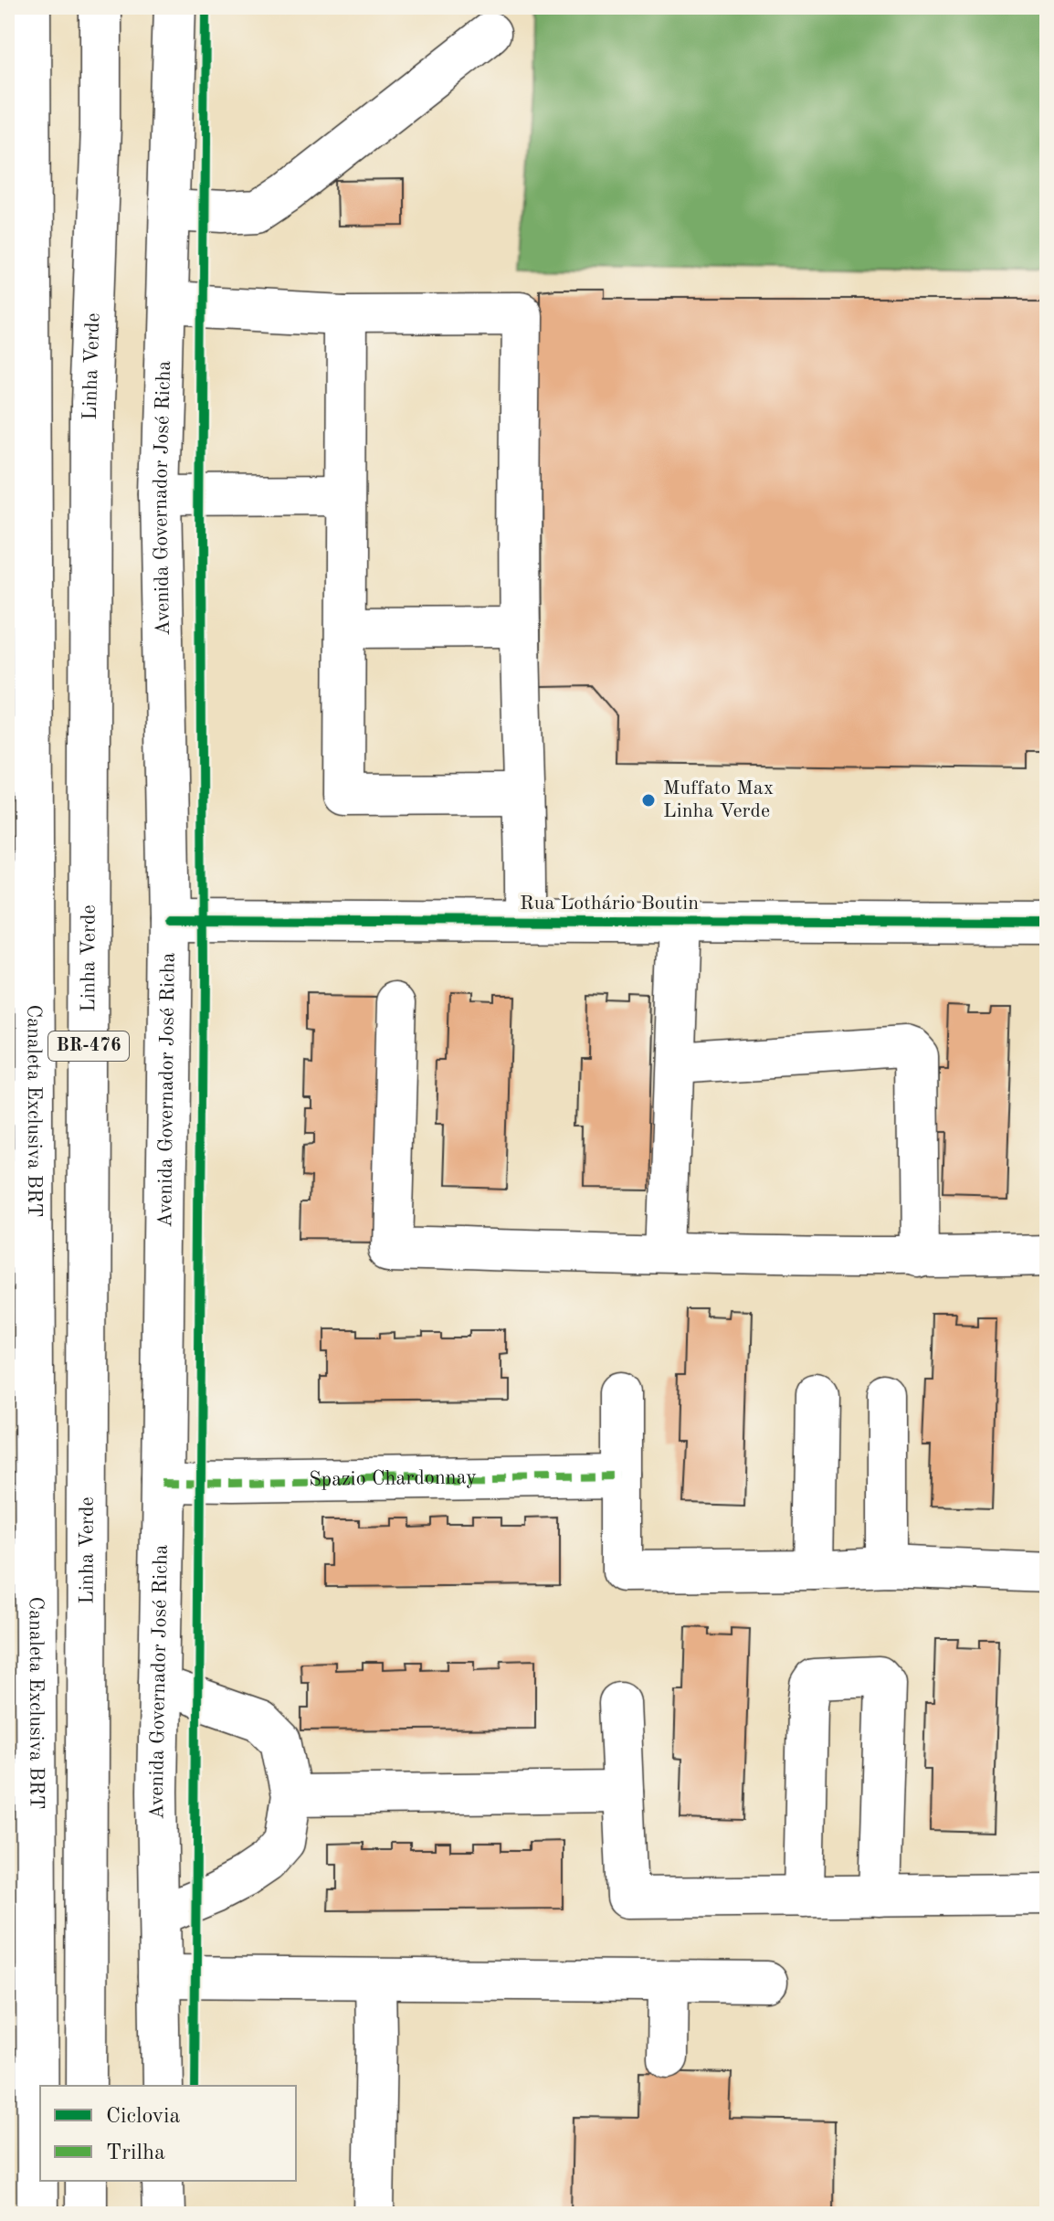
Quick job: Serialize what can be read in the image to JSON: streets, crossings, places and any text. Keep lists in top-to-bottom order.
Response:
{
  "streets": {
    "main road": [
      "Linha Verde",
      "Avenida Governador José Richa",
      "Rua Lothário Boutin",
      "BR-476",
      "Canaleta Exclusiva BRT",
      "Spazio Chardonnay"
    ]
  },
  "crossings": [
    ["Avenida Governador José Richa", "Rua Lothário Boutin"],
    ["Avenida Governador José Richa", "Spazio Chardonnay"]
  ],
  "places": ["Muffato Max Linha Verde"],
  "legend": ["Ciclovia", "Trilha"]
}
